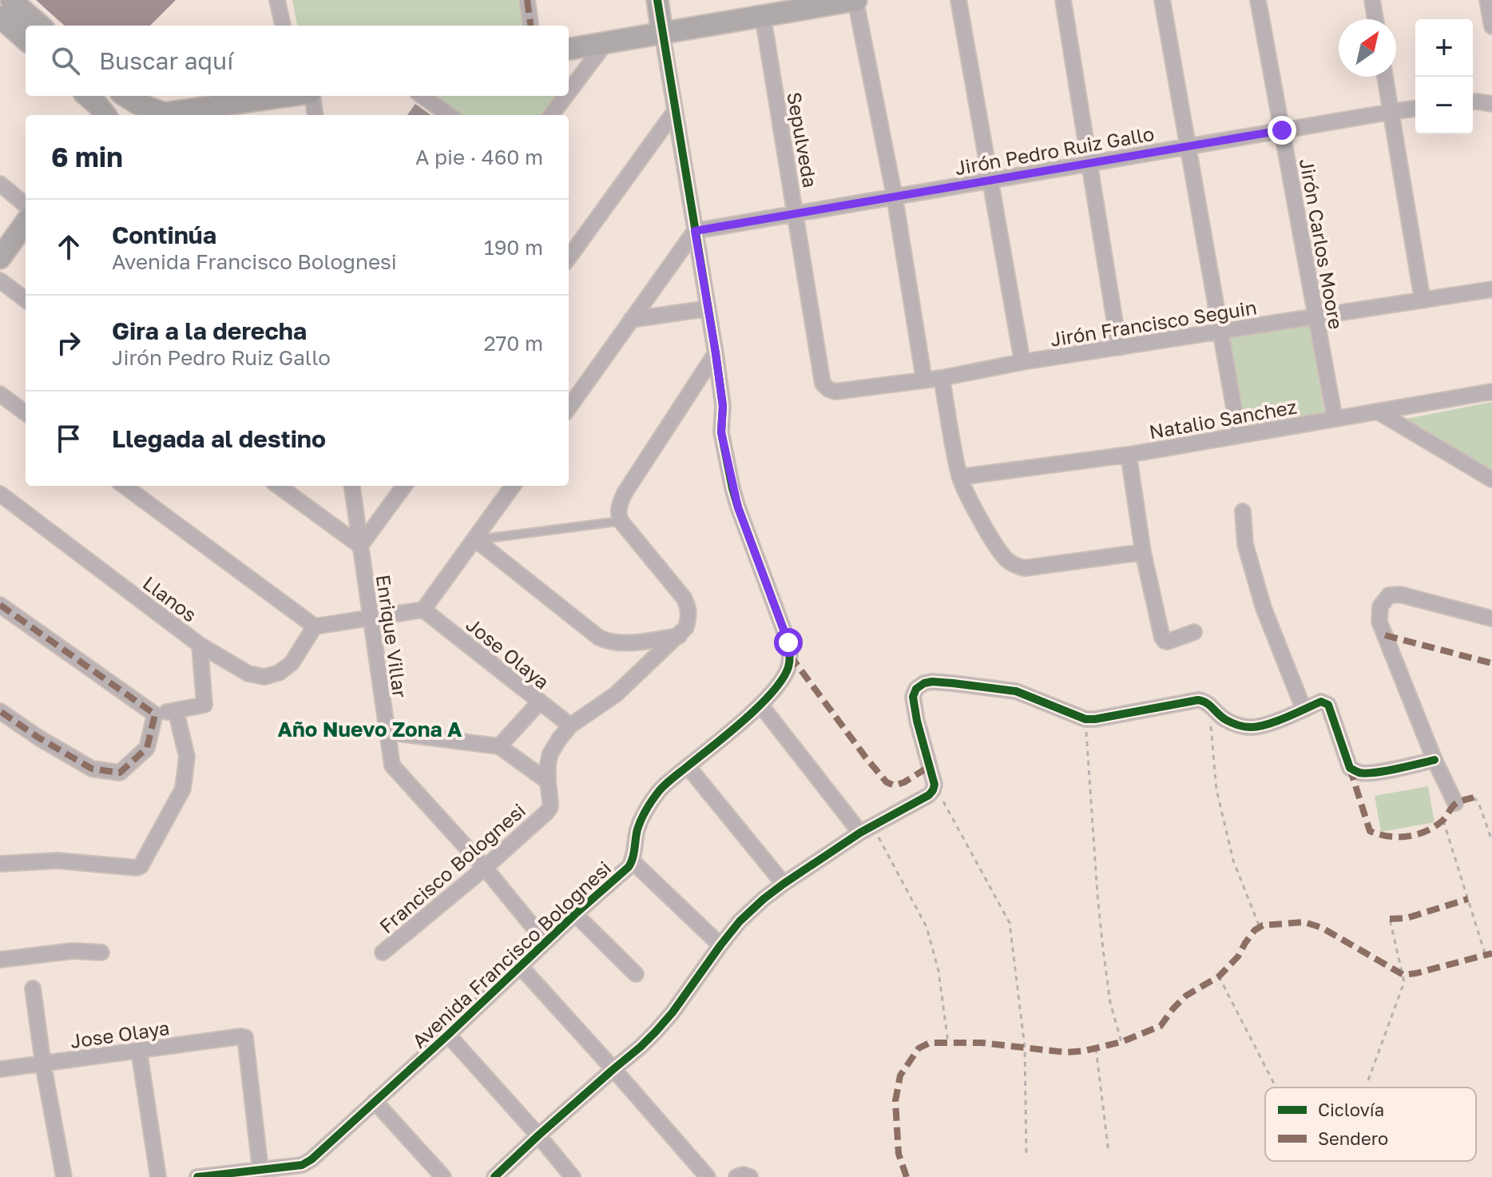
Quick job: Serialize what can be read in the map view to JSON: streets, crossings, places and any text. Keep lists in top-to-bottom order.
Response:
{
  "streets": {
    "street": [
      "Sepulveda",
      "Jirón Pedro Ruiz Gallo",
      "Jirón Carlos Moore",
      "Jirón Francisco Seguin",
      "Natalio Sanchez",
      "Llanos",
      "Enrique Villar",
      "Jose Olaya",
      "Francisco Bolognesi",
      "Avenida Francisco Bolognesi"
    ]
  },
  "crossings": [
    ["Sepulveda", "Jirón Pedro Ruiz Gallo"],
    ["Sepulveda", "Jirón Francisco Seguin"],
    ["Jirón Pedro Ruiz Gallo", "Jirón Carlos Moore"],
    ["Jirón Pedro Ruiz Gallo", "Avenida Francisco Bolognesi"],
    ["Jirón Carlos Moore", "Jirón Francisco Seguin"],
    ["Jirón Carlos Moore", "Natalio Sanchez"],
    ["Enrique Villar", "Francisco Bolognesi"],
    ["Enrique Villar", "Avenida Francisco Bolognesi"],
    ["Jose Olaya", "Francisco Bolognesi"],
    ["Jose Olaya", "Avenida Francisco Bolognesi"]
  ],
  "districts": ["Año Nuevo Zona A"],
  "legend": ["Ciclovía", "Sendero"],
  "north": "top right",
  "page": {
    "map_buttons": ["+", "−"],
    "search": "Buscar aquí",
    "heading": ["6 min", "A pie · 460 m"],
    "list": [
      ["Continúa", "Avenida Francisco Bolognesi", "190 m"],
      ["Gira a la derecha", "Jirón Pedro Ruiz Gallo", "270 m"],
      "Llegada al destino"
    ]
  }
}
